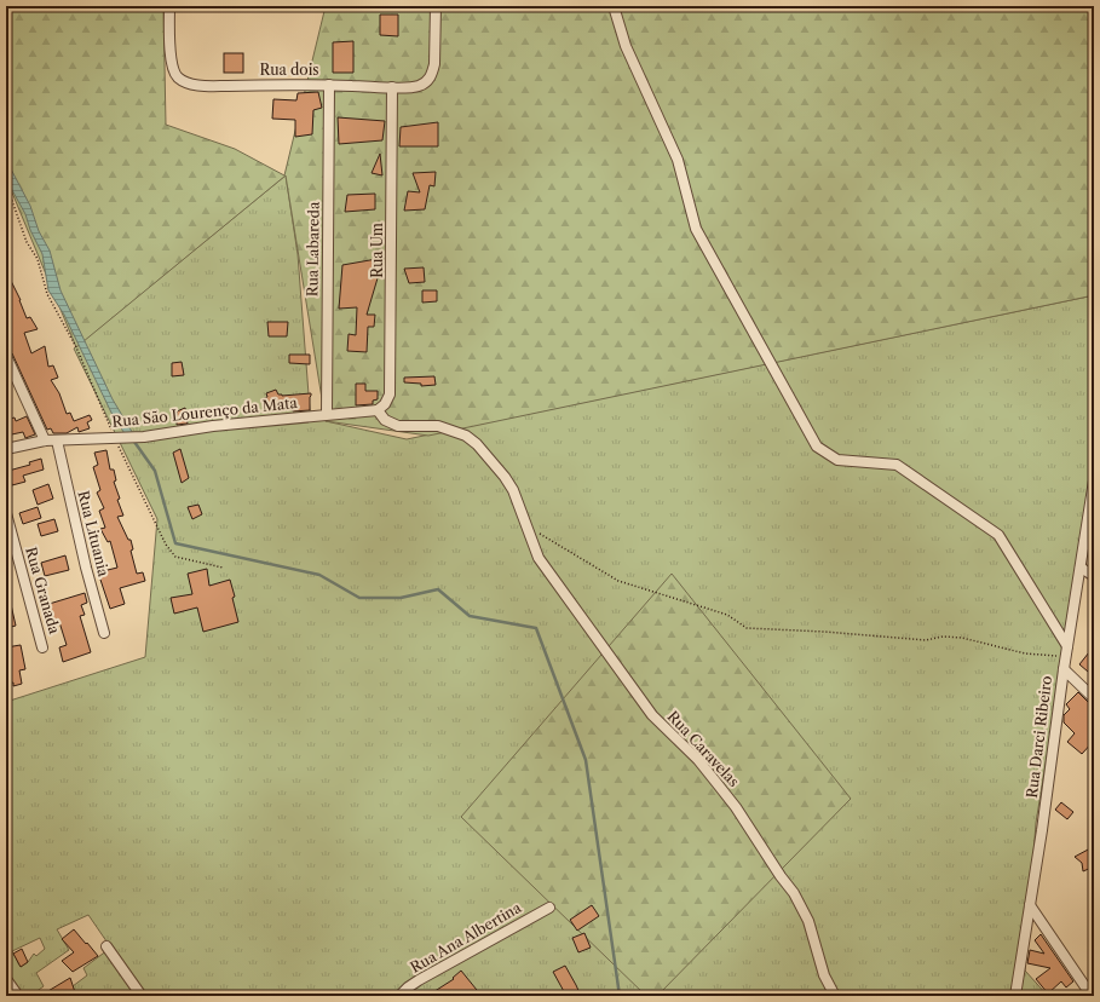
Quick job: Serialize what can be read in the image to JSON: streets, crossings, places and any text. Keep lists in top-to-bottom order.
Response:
{
  "streets": {
    "street": [
      "Rua dois",
      "Rua Labareda",
      "Rua Um",
      "Rua São Lourenço da Mata",
      "Rua Lituania",
      "Rua Granada",
      "Rua Darci Ribeiro",
      "Rua Caravelas",
      "Rua Ana Albertina"
    ]
  },
  "crossings": [
    ["Rua dois", "Rua Labareda"],
    ["Rua dois", "Rua Um"],
    ["Rua Labareda", "Rua São Lourenço da Mata"],
    ["Rua Um", "Rua São Lourenço da Mata"],
    ["Rua Um", "Rua Caravelas"],
    ["Rua São Lourenço da Mata", "Rua Lituania"],
    ["Rua São Lourenço da Mata", "Rua Caravelas"]
  ]
}
